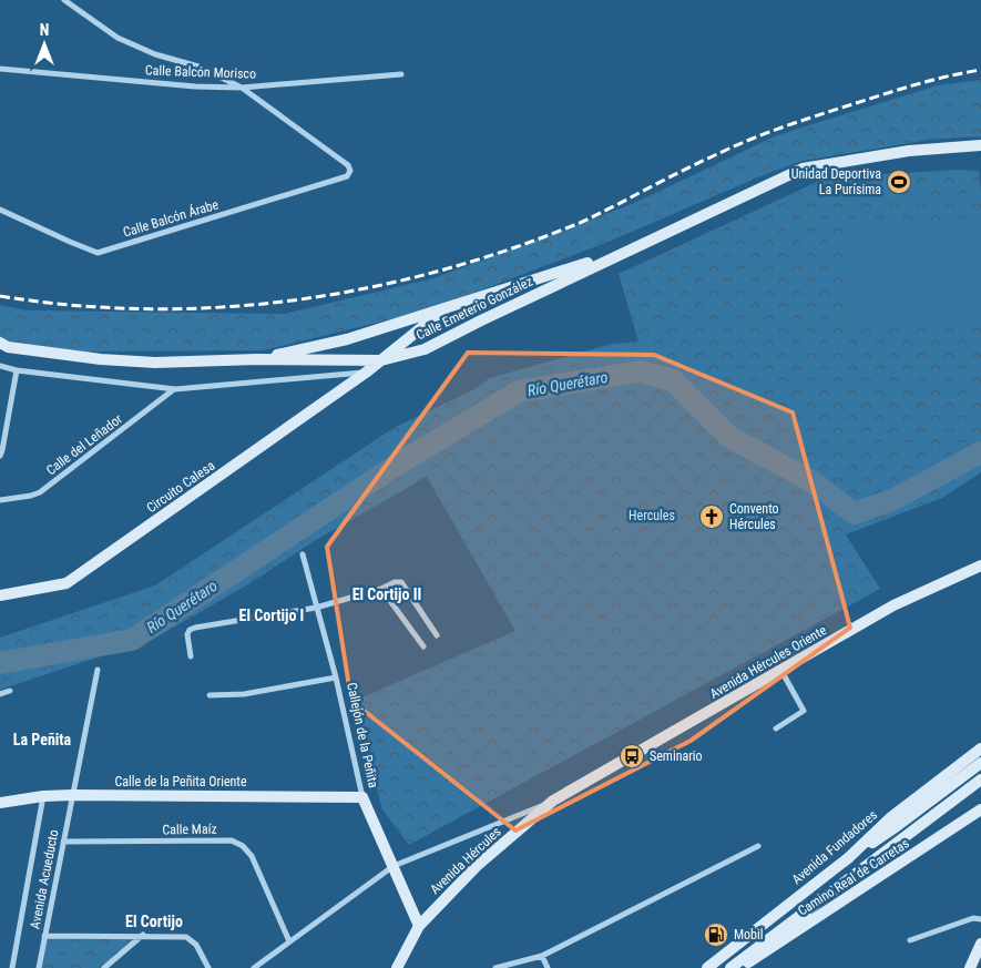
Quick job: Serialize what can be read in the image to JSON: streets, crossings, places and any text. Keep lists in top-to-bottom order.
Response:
{
  "streets": {
    "street": [
      "Calle Balcón Morisco",
      "Calle Balcón Árabe",
      "Calle Emeterio González",
      "Calle del Leñador",
      "Circuito Calesa",
      "Avenida Hércules Oriente",
      "Callejón de la Peñita",
      "Calle de la Peñita Oriente",
      "Calle Maíz",
      "Avenida Fundadores",
      "Avenida Hércules",
      "Camino Real de Carretas",
      "Avenida Acueducto"
    ]
  },
  "crossings": [
    ["Calle Balcón Morisco", "Calle Balcón Árabe"],
    ["Calle Emeterio González", "Circuito Calesa"],
    ["Avenida Hércules Oriente", "Avenida Hércules"],
    ["Callejón de la Peñita", "Calle de la Peñita Oriente"],
    ["Callejón de la Peñita", "Avenida Hércules"],
    ["Calle de la Peñita Oriente", "Avenida Acueducto"],
    ["Calle Maíz", "Avenida Acueducto"],
    ["Avenida Fundadores", "Camino Real de Carretas"]
  ],
  "districts": [
    "El Cortijo II",
    "El Cortijo I",
    "La Peñita",
    "El Cortijo"
  ],
  "water": ["Río Querétaro"],
  "parks": ["Hercules"],
  "places": {
    "sports": ["Unidad Deportiva La Purísima"],
    "church": ["Convento Hércules"],
    "bus stop": ["Seminario"],
    "fuel station": ["Mobil"]
  },
  "north": "top"
}
